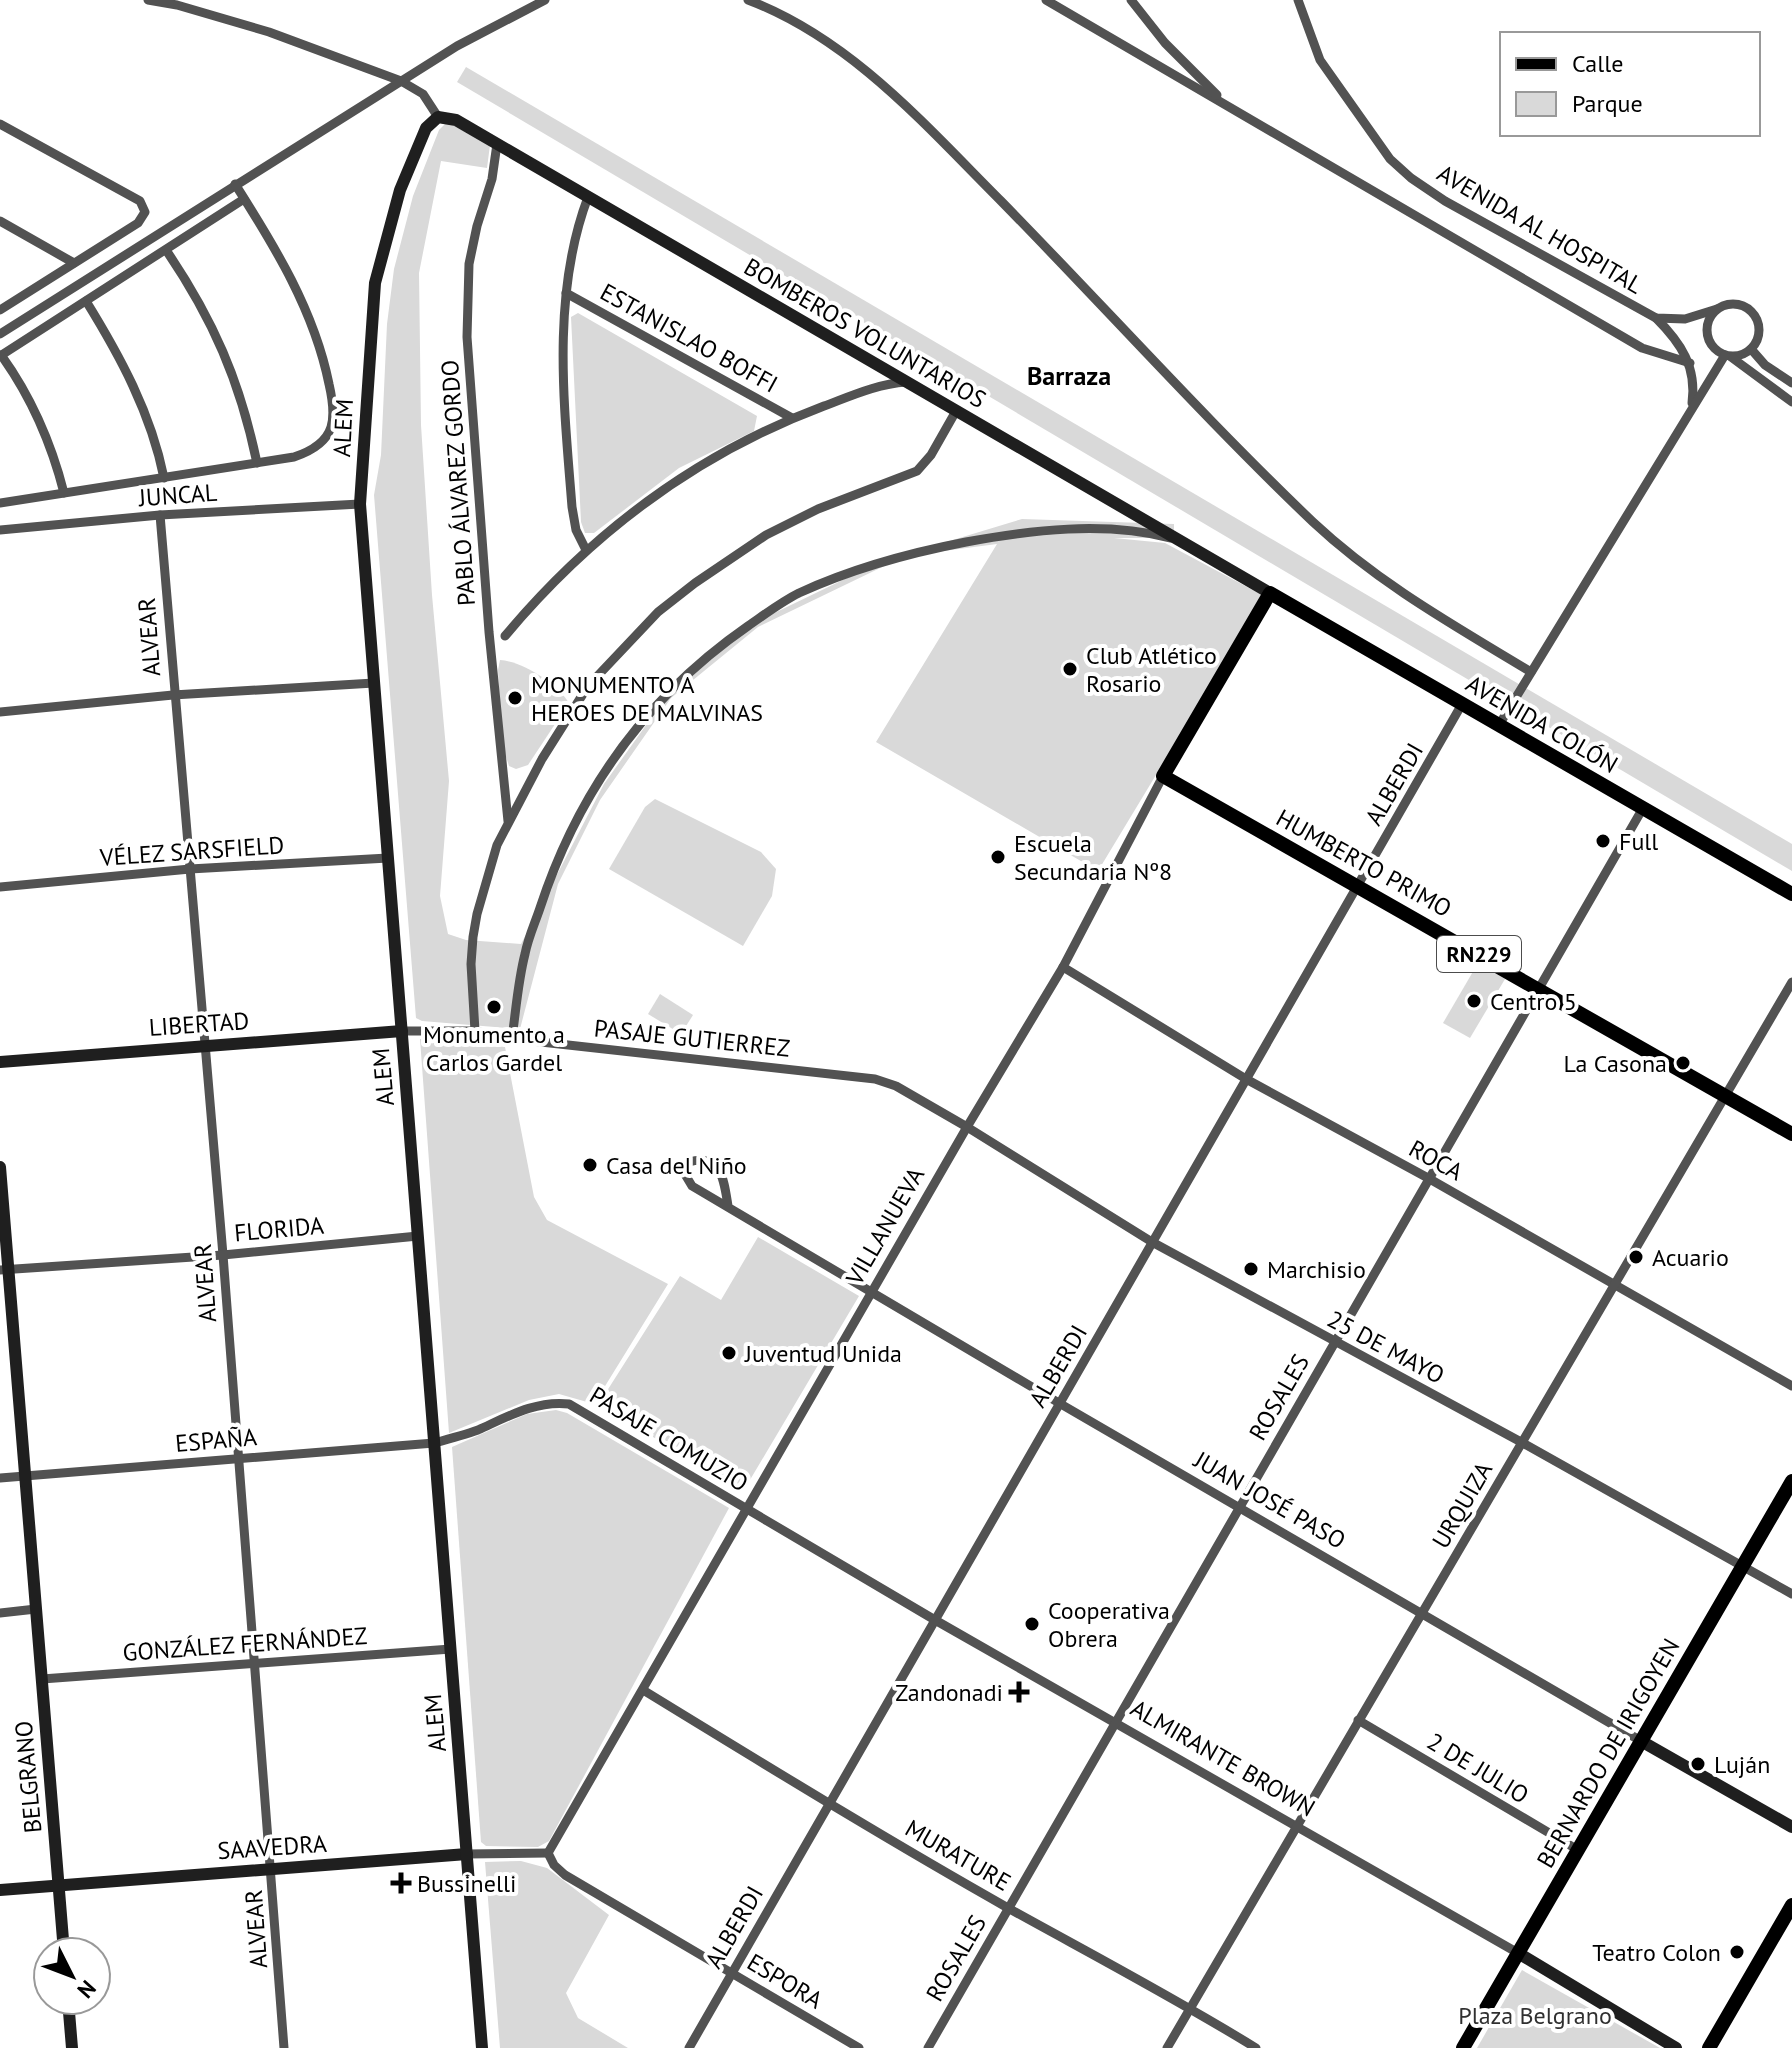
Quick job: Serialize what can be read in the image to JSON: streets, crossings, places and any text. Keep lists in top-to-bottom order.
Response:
{
  "streets": {
    "main road": [
      "BOMBEROS VOLUNTARIOS",
      "ALEM",
      "AVENIDA COLÓN",
      "HUMBERTO PRIMO",
      "RN229",
      "LIBERTAD",
      "VILLANUEVA",
      "JUAN JOSÉ PASO",
      "BERNARDO DE IRIGOYEN",
      "ALMIRANTE BROWN",
      "BELGRANO",
      "SAAVEDRA"
    ],
    "street": [
      "AVENIDA AL HOSPITAL",
      "ESTANISLAO BOFFI",
      "PABLO ÁLVAREZ GORDO",
      "JUNCAL",
      "ALVEAR",
      "ALBERDI",
      "VÉLEZ SARSFIELD",
      "PASAJE GUTIERREZ",
      "ROCA",
      "FLORIDA",
      "25 DE MAYO",
      "ROSALES",
      "PASAJE COMUZIO",
      "ESPAÑA",
      "URQUIZA",
      "GONZÁLEZ FERNÁNDEZ",
      "2 DE JULIO",
      "MURATURE",
      "ESPORA"
    ]
  },
  "crossings": [
    ["BOMBEROS VOLUNTARIOS", "ALEM"],
    ["BOMBEROS VOLUNTARIOS", "PABLO ÁLVAREZ GORDO"],
    ["BOMBEROS VOLUNTARIOS", "AVENIDA COLÓN"],
    ["BOMBEROS VOLUNTARIOS", "VILLANUEVA"],
    ["ALEM", "JUNCAL"],
    ["ALEM", "VÉLEZ SARSFIELD"],
    ["ALEM", "LIBERTAD"],
    ["ALEM", "PASAJE GUTIERREZ"],
    ["ALEM", "FLORIDA"],
    ["ALEM", "PASAJE COMUZIO"],
    ["ALEM", "ESPAÑA"],
    ["ALEM", "GONZÁLEZ FERNÁNDEZ"],
    ["ALEM", "SAAVEDRA"],
    ["JUNCAL", "ALVEAR"],
    ["ALVEAR", "VÉLEZ SARSFIELD"],
    ["ALVEAR", "LIBERTAD"],
    ["ALVEAR", "FLORIDA"],
    ["ALVEAR", "ESPAÑA"],
    ["ALVEAR", "GONZÁLEZ FERNÁNDEZ"],
    ["ALVEAR", "SAAVEDRA"],
    ["AVENIDA COLÓN", "ALBERDI"],
    ["AVENIDA COLÓN", "VILLANUEVA"],
    ["AVENIDA COLÓN", "ROSALES"],
    ["ALBERDI", "HUMBERTO PRIMO"],
    ["ALBERDI", "ROCA"],
    ["ALBERDI", "25 DE MAYO"],
    ["ALBERDI", "JUAN JOSÉ PASO"],
    ["ALBERDI", "ALMIRANTE BROWN"],
    ["ALBERDI", "MURATURE"],
    ["ALBERDI", "ESPORA"],
    ["HUMBERTO PRIMO", "VILLANUEVA"],
    ["HUMBERTO PRIMO", "ROSALES"],
    ["HUMBERTO PRIMO", "URQUIZA"],
    ["LIBERTAD", "PASAJE GUTIERREZ"],
    ["PASAJE GUTIERREZ", "VILLANUEVA"],
    ["PASAJE GUTIERREZ", "25 DE MAYO"],
    ["ROCA", "VILLANUEVA"],
    ["ROCA", "ROSALES"],
    ["ROCA", "URQUIZA"],
    ["VILLANUEVA", "25 DE MAYO"],
    ["VILLANUEVA", "PASAJE COMUZIO"],
    ["VILLANUEVA", "JUAN JOSÉ PASO"],
    ["VILLANUEVA", "ALMIRANTE BROWN"],
    ["VILLANUEVA", "SAAVEDRA"],
    ["VILLANUEVA", "MURATURE"],
    ["VILLANUEVA", "ESPORA"],
    ["FLORIDA", "BELGRANO"],
    ["25 DE MAYO", "ROSALES"],
    ["25 DE MAYO", "URQUIZA"],
    ["25 DE MAYO", "BERNARDO DE IRIGOYEN"],
    ["ROSALES", "JUAN JOSÉ PASO"],
    ["ROSALES", "ALMIRANTE BROWN"],
    ["ROSALES", "MURATURE"],
    ["PASAJE COMUZIO", "ESPAÑA"],
    ["PASAJE COMUZIO", "ALMIRANTE BROWN"],
    ["ESPAÑA", "BELGRANO"],
    ["JUAN JOSÉ PASO", "URQUIZA"],
    ["JUAN JOSÉ PASO", "BERNARDO DE IRIGOYEN"],
    ["URQUIZA", "ALMIRANTE BROWN"],
    ["URQUIZA", "2 DE JULIO"],
    ["URQUIZA", "MURATURE"],
    ["GONZÁLEZ FERNÁNDEZ", "BELGRANO"],
    ["BERNARDO DE IRIGOYEN", "ALMIRANTE BROWN"],
    ["BERNARDO DE IRIGOYEN", "2 DE JULIO"],
    ["BELGRANO", "SAAVEDRA"],
    ["SAAVEDRA", "ESPORA"]
  ],
  "districts": ["Barraza"],
  "parks": ["Plaza Belgrano"],
  "places": {
    "other": [
      "Club Atlético Rosario",
      "MONUMENTO A HEROES DE MALVINAS",
      "Full",
      "Escuela Secundaria Nº8",
      "Centro 5",
      "Monumento a Carlos Gardel",
      "La Casona",
      "Casa del Niño",
      "Acuario",
      "Marchisio",
      "Juventud Unida",
      "Cooperativa Obrera",
      "Luján",
      "Teatro Colon"
    ],
    "health": ["Zandonadi", "Bussinelli"]
  },
  "legend": ["Calle", "Parque"],
  "north": "bottom right"
}
